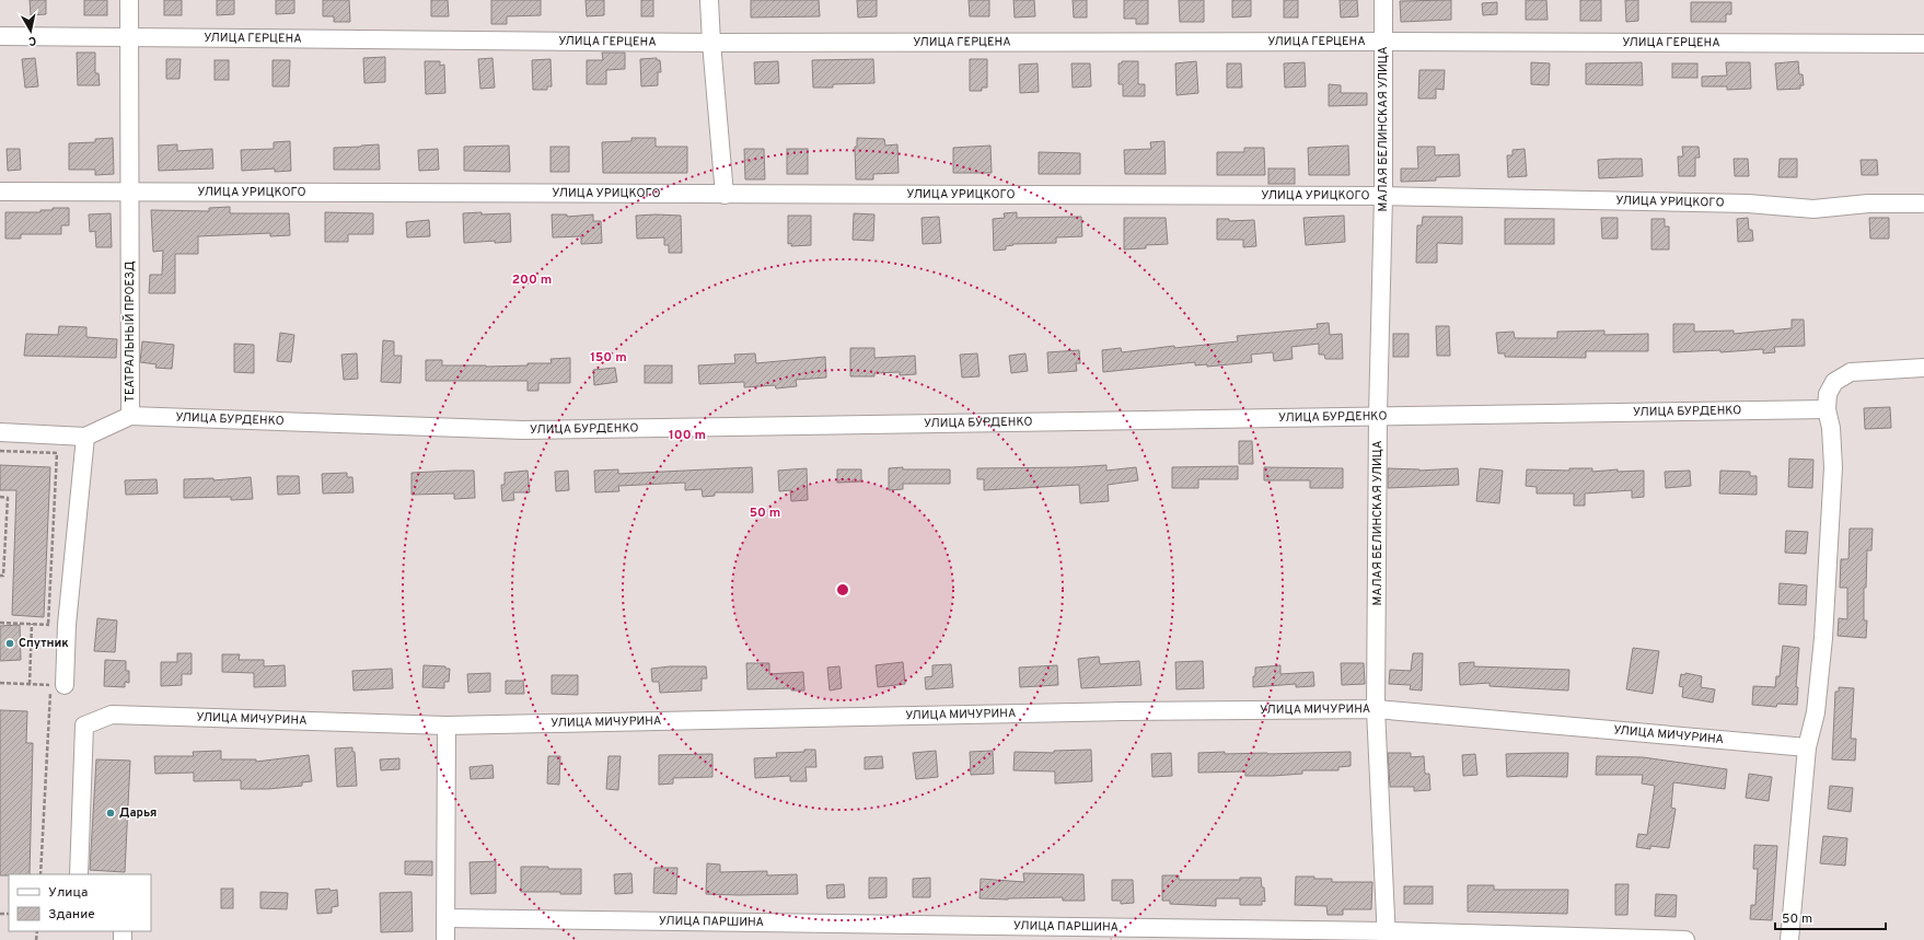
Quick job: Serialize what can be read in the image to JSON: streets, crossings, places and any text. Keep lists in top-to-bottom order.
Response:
{
  "streets": {
    "street": [
      "УЛИЦА ГЕРЦЕНА",
      "МАЛАЯ БЕЛИНСКАЯ УЛИЦА",
      "УЛИЦА УРИЦКОГО",
      "ТЕАТРАЛЬНЫЙ ПРОЕЗД",
      "УЛИЦА БУРДЕНКО",
      "УЛИЦА МИЧУРИНА",
      "УЛИЦА ПАРШИНА"
    ]
  },
  "crossings": [
    ["УЛИЦА ГЕРЦЕНА", "МАЛАЯ БЕЛИНСКАЯ УЛИЦА"],
    ["УЛИЦА ГЕРЦЕНА", "ТЕАТРАЛЬНЫЙ ПРОЕЗД"],
    ["МАЛАЯ БЕЛИНСКАЯ УЛИЦА", "УЛИЦА УРИЦКОГО"],
    ["МАЛАЯ БЕЛИНСКАЯ УЛИЦА", "УЛИЦА БУРДЕНКО"],
    ["МАЛАЯ БЕЛИНСКАЯ УЛИЦА", "УЛИЦА МИЧУРИНА"],
    ["МАЛАЯ БЕЛИНСКАЯ УЛИЦА", "УЛИЦА ПАРШИНА"],
    ["УЛИЦА УРИЦКОГО", "ТЕАТРАЛЬНЫЙ ПРОЕЗД"],
    ["ТЕАТРАЛЬНЫЙ ПРОЕЗД", "УЛИЦА БУРДЕНКО"]
  ],
  "places": ["Спутник", "Дарья"],
  "legend": ["Улица", "Здание"],
  "scale_bar": "50 m",
  "north": "bottom",
  "rings": [
    "200 m",
    "150 m",
    "100 m",
    "50 m"
  ]
}
